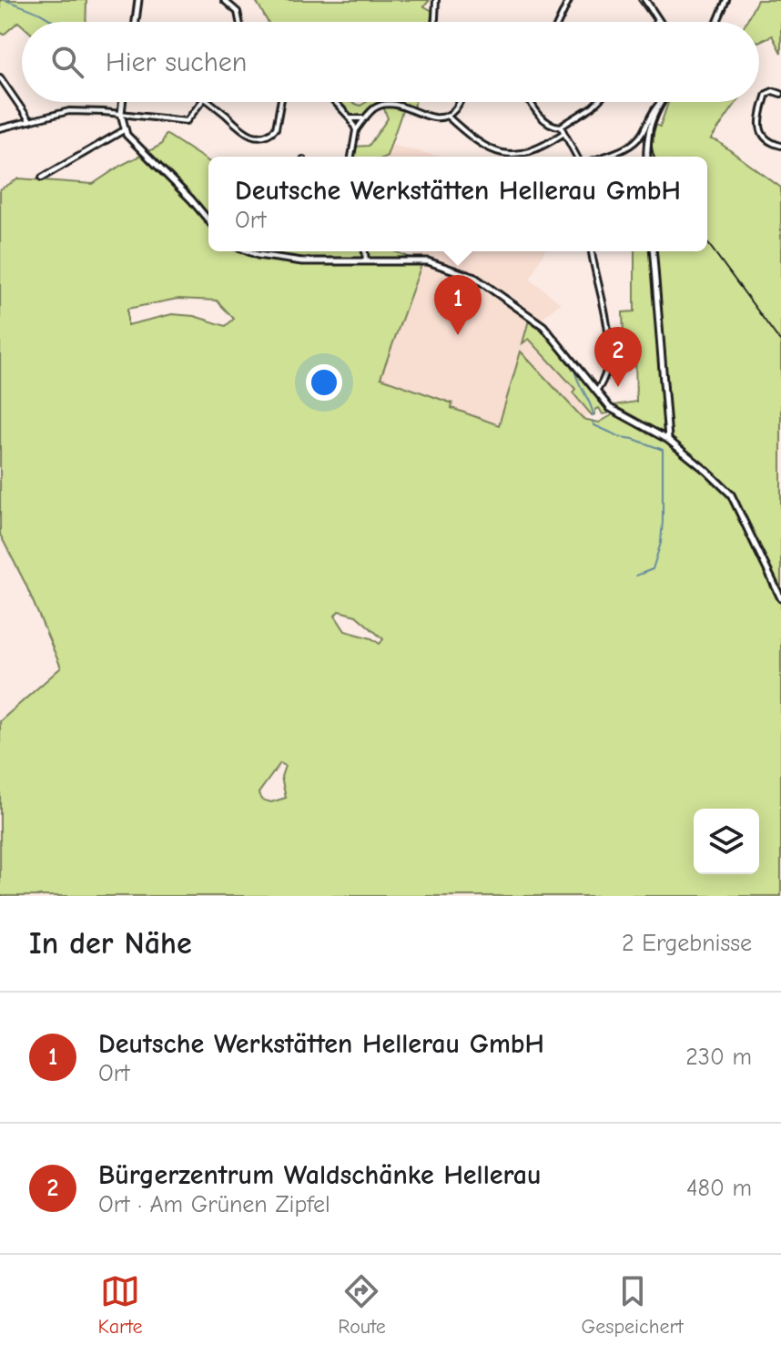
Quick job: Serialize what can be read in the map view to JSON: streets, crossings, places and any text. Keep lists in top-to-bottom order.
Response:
{
  "page": {
    "search": "Hier suchen",
    "popup": ["Deutsche Werkstätten Hellerau GmbH", "Ort"],
    "pins": ["1", "2"],
    "heading": ["In der Nähe", "2 Ergebnisse"],
    "list": [
      {
        "mark": "1",
        "name": "Deutsche Werkstätten Hellerau GmbH",
        "note": "Ort",
        "value": "230 m"
      },
      {
        "mark": "2",
        "name": "Bürgerzentrum Waldschänke Hellerau",
        "note": "Ort · Am Grünen Zipfel",
        "value": "480 m"
      }
    ],
    "nav": ["Karte", "Route", "Gespeichert"]
  }
}
